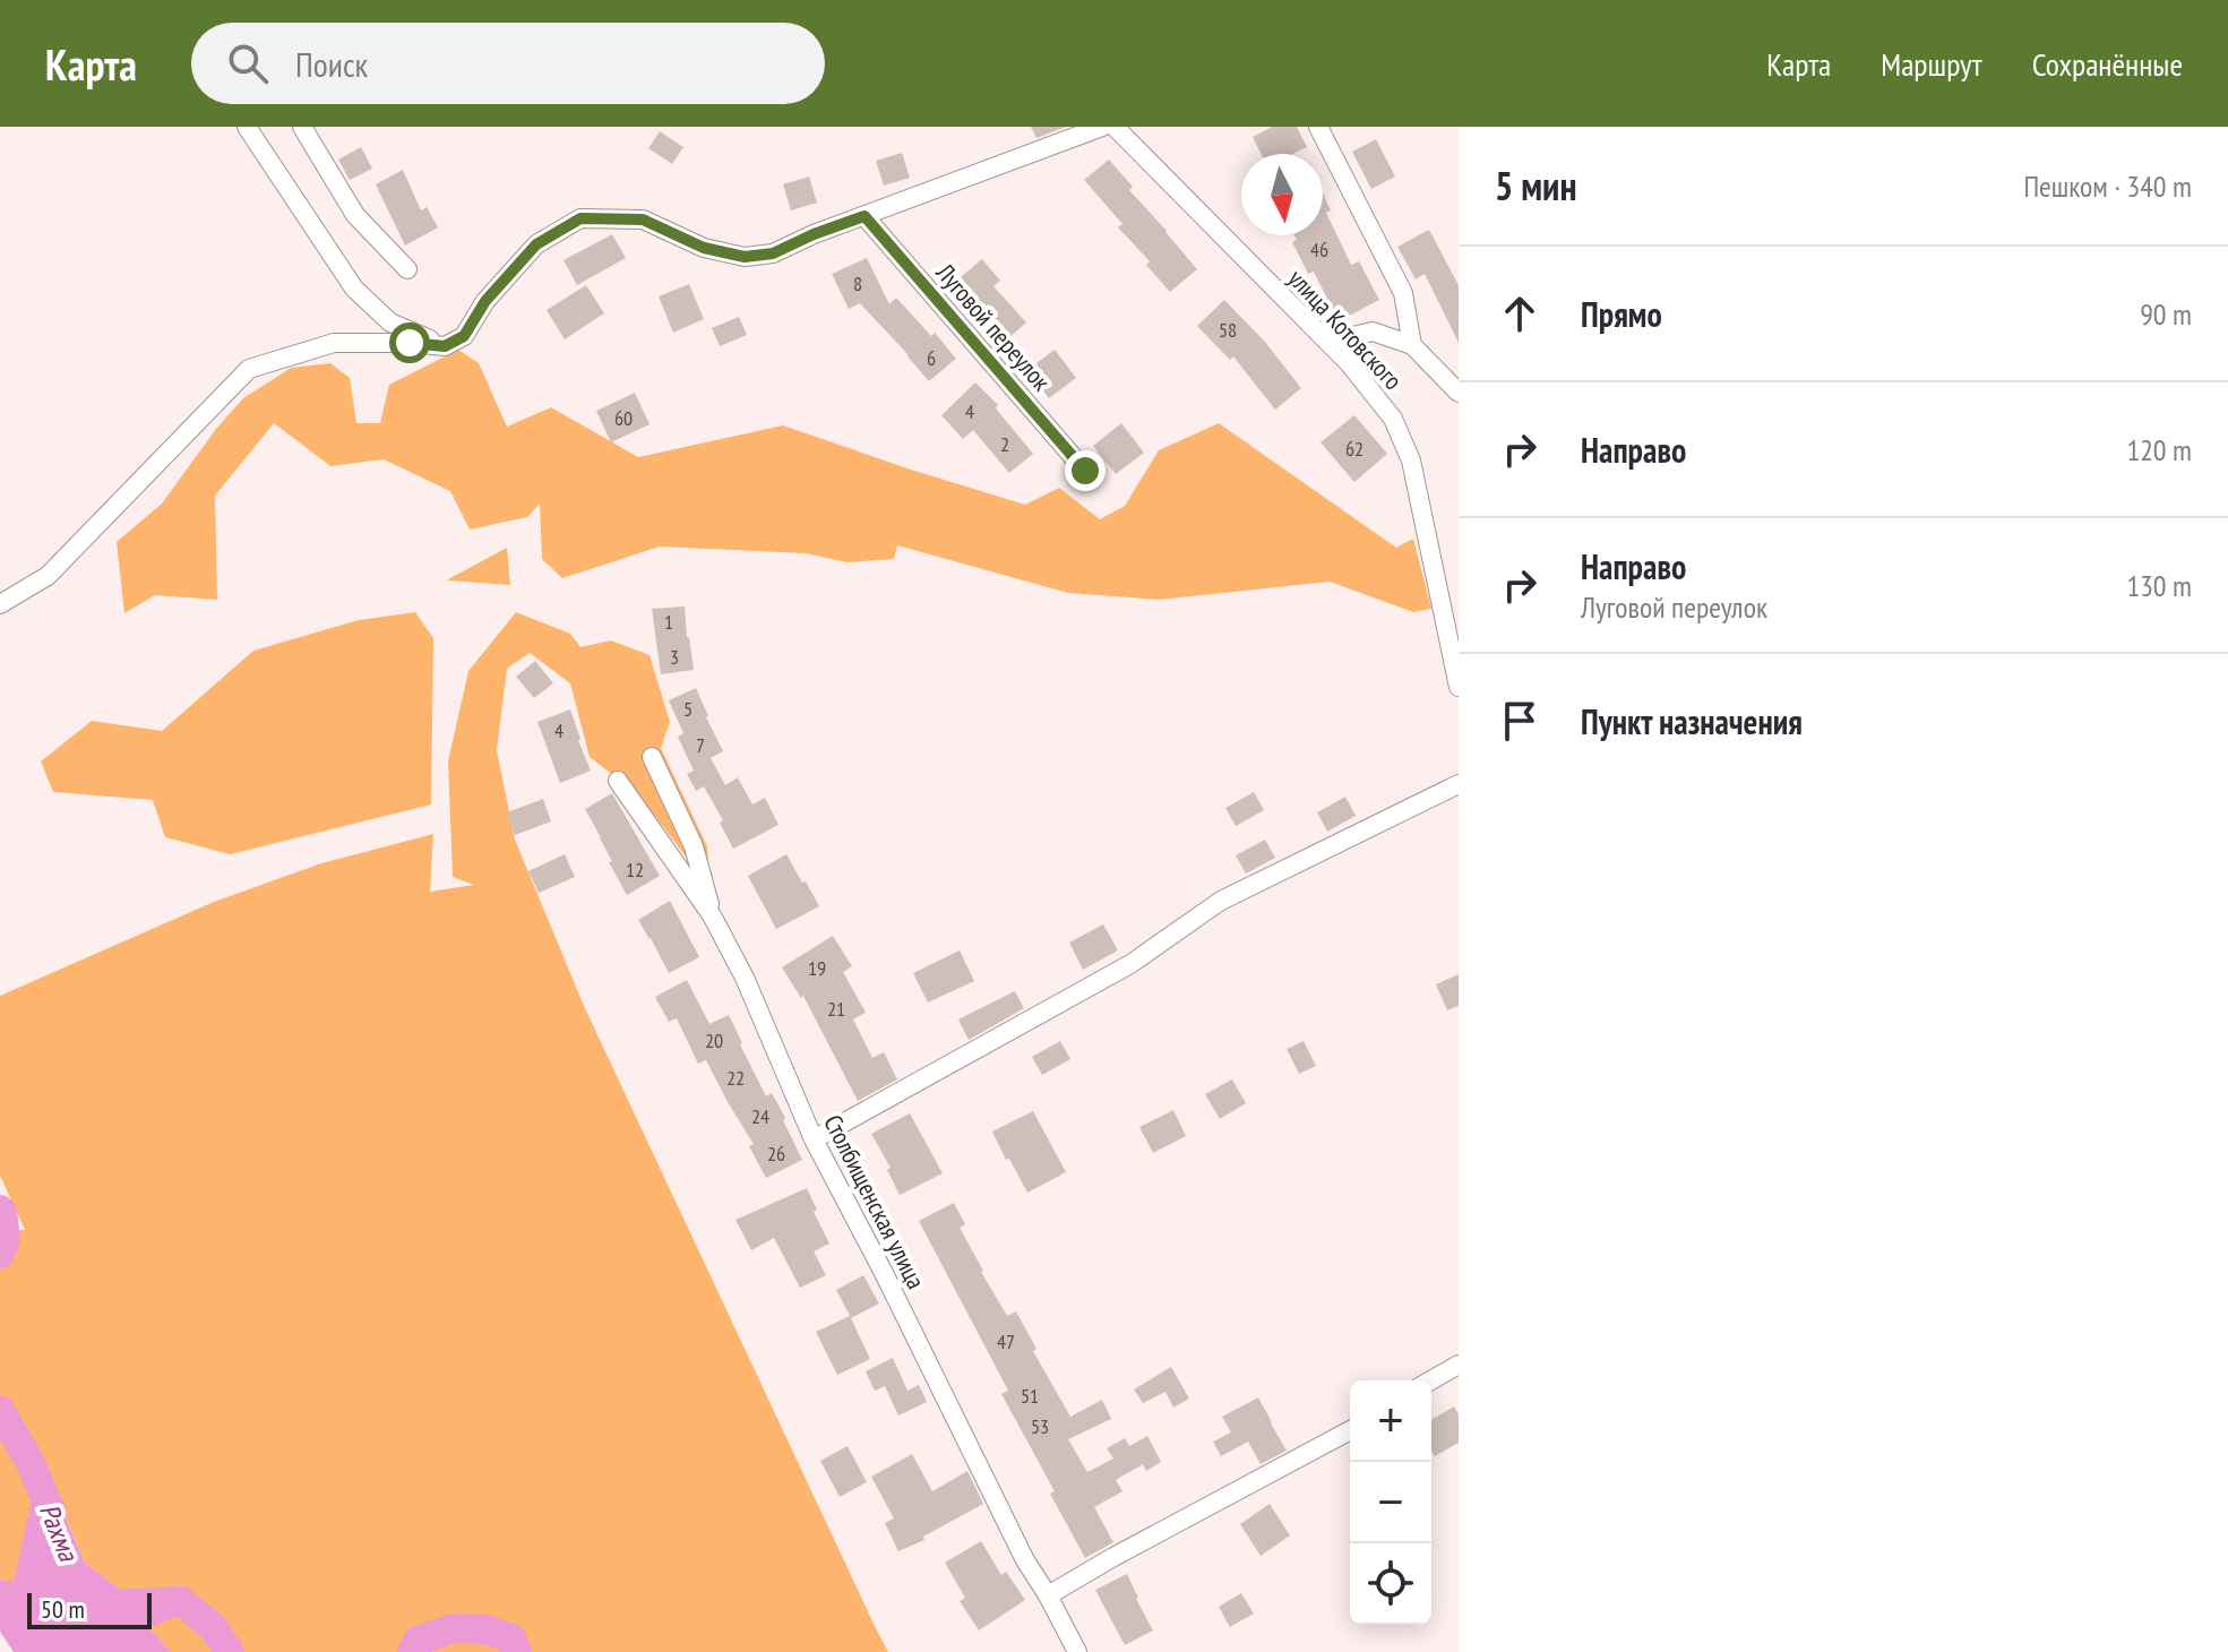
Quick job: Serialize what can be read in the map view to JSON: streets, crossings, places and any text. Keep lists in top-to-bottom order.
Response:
{
  "streets": {
    "street": ["Луговой переулок", "улица Котовского", "Столбищенская улица"]
  },
  "water": ["Рахма"],
  "house_numbers": [
    "46",
    "8",
    "58",
    "6",
    "4",
    "60",
    "2",
    "62",
    "1",
    "3",
    "5",
    "4",
    "7",
    "12",
    "19",
    "21",
    "20",
    "22",
    "24",
    "26",
    "47",
    "51",
    "53"
  ],
  "scale_bar": "50 m",
  "north": "bottom",
  "page": {
    "header": "Карта",
    "search": "Поиск",
    "nav": ["Карта", "Маршрут", "Сохранённые"],
    "heading": ["5 мин", "Пешком · 340 m"],
    "list": [
      ["Прямо", "90 m"],
      ["Направо", "120 m"],
      ["Направо", "Луговой переулок", "130 m"],
      "Пункт назначения"
    ],
    "map_buttons": ["+", "−"],
    "scale": "50 m"
  }
}
